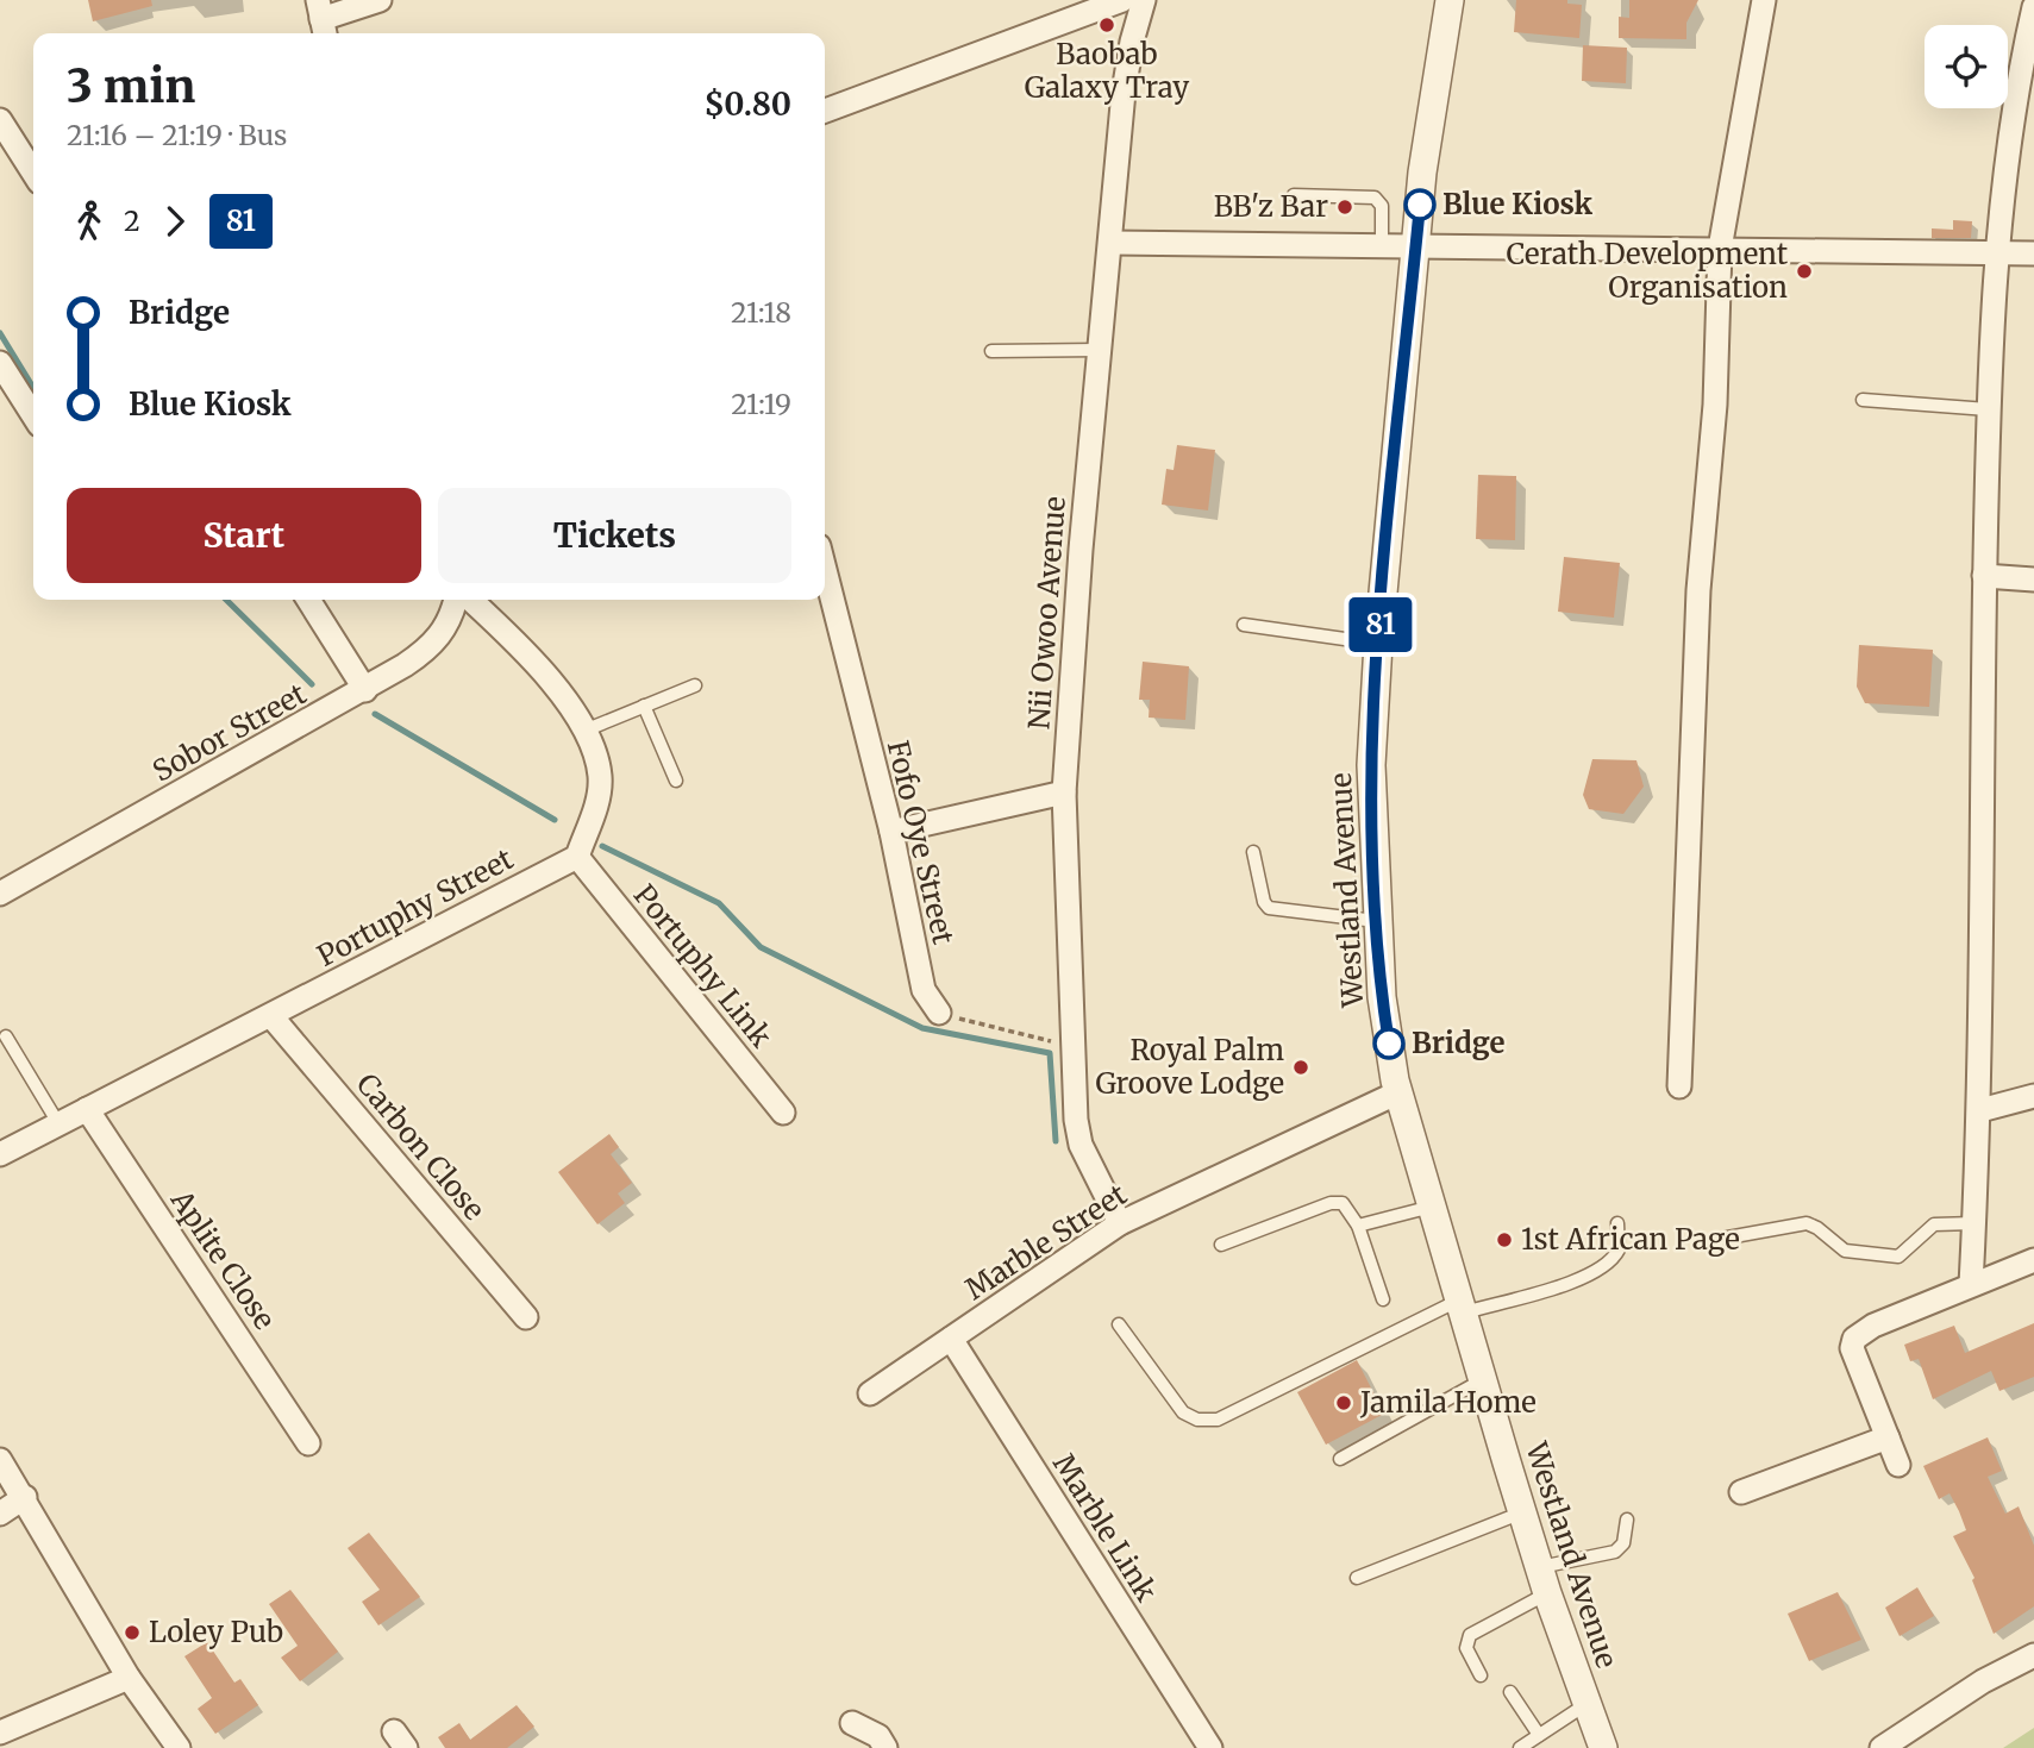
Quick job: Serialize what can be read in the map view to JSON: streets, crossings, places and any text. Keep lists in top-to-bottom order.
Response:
{
  "streets": {
    "street": [
      "Nii Owoo Avenue",
      "Sobor Street",
      "Fofo Oye Street",
      "Westland Avenue",
      "Portuphy Street",
      "Portuphy Link",
      "Carbon Close",
      "Marble Street",
      "Aplite Close",
      "Marble Link"
    ]
  },
  "crossings": [
    ["Nii Owoo Avenue", "Marble Street"],
    ["Westland Avenue", "Marble Street"],
    ["Portuphy Street", "Portuphy Link"],
    ["Portuphy Street", "Carbon Close"],
    ["Portuphy Street", "Aplite Close"],
    ["Marble Street", "Marble Link"]
  ],
  "places": [
    "Baobab Galaxy Tray",
    "Blue Kiosk",
    "BB'z Bar",
    "Cerath Development Organisation",
    "Bridge",
    "Royal Palm Groove Lodge",
    "1st African Page",
    "Jamila Home",
    "Loley Pub"
  ],
  "lines": ["bus line 81"],
  "page": {
    "on_map": "81",
    "heading": ["3 min", "21:16 – 21:19 · Bus", "$0.80"],
    "legs": ["2", "81"],
    "list": [
      {
        "name": "Bridge",
        "value": "21:18"
      },
      {
        "name": "Blue Kiosk",
        "value": "21:19"
      }
    ],
    "buttons": ["Start", "Tickets"]
  }
}
